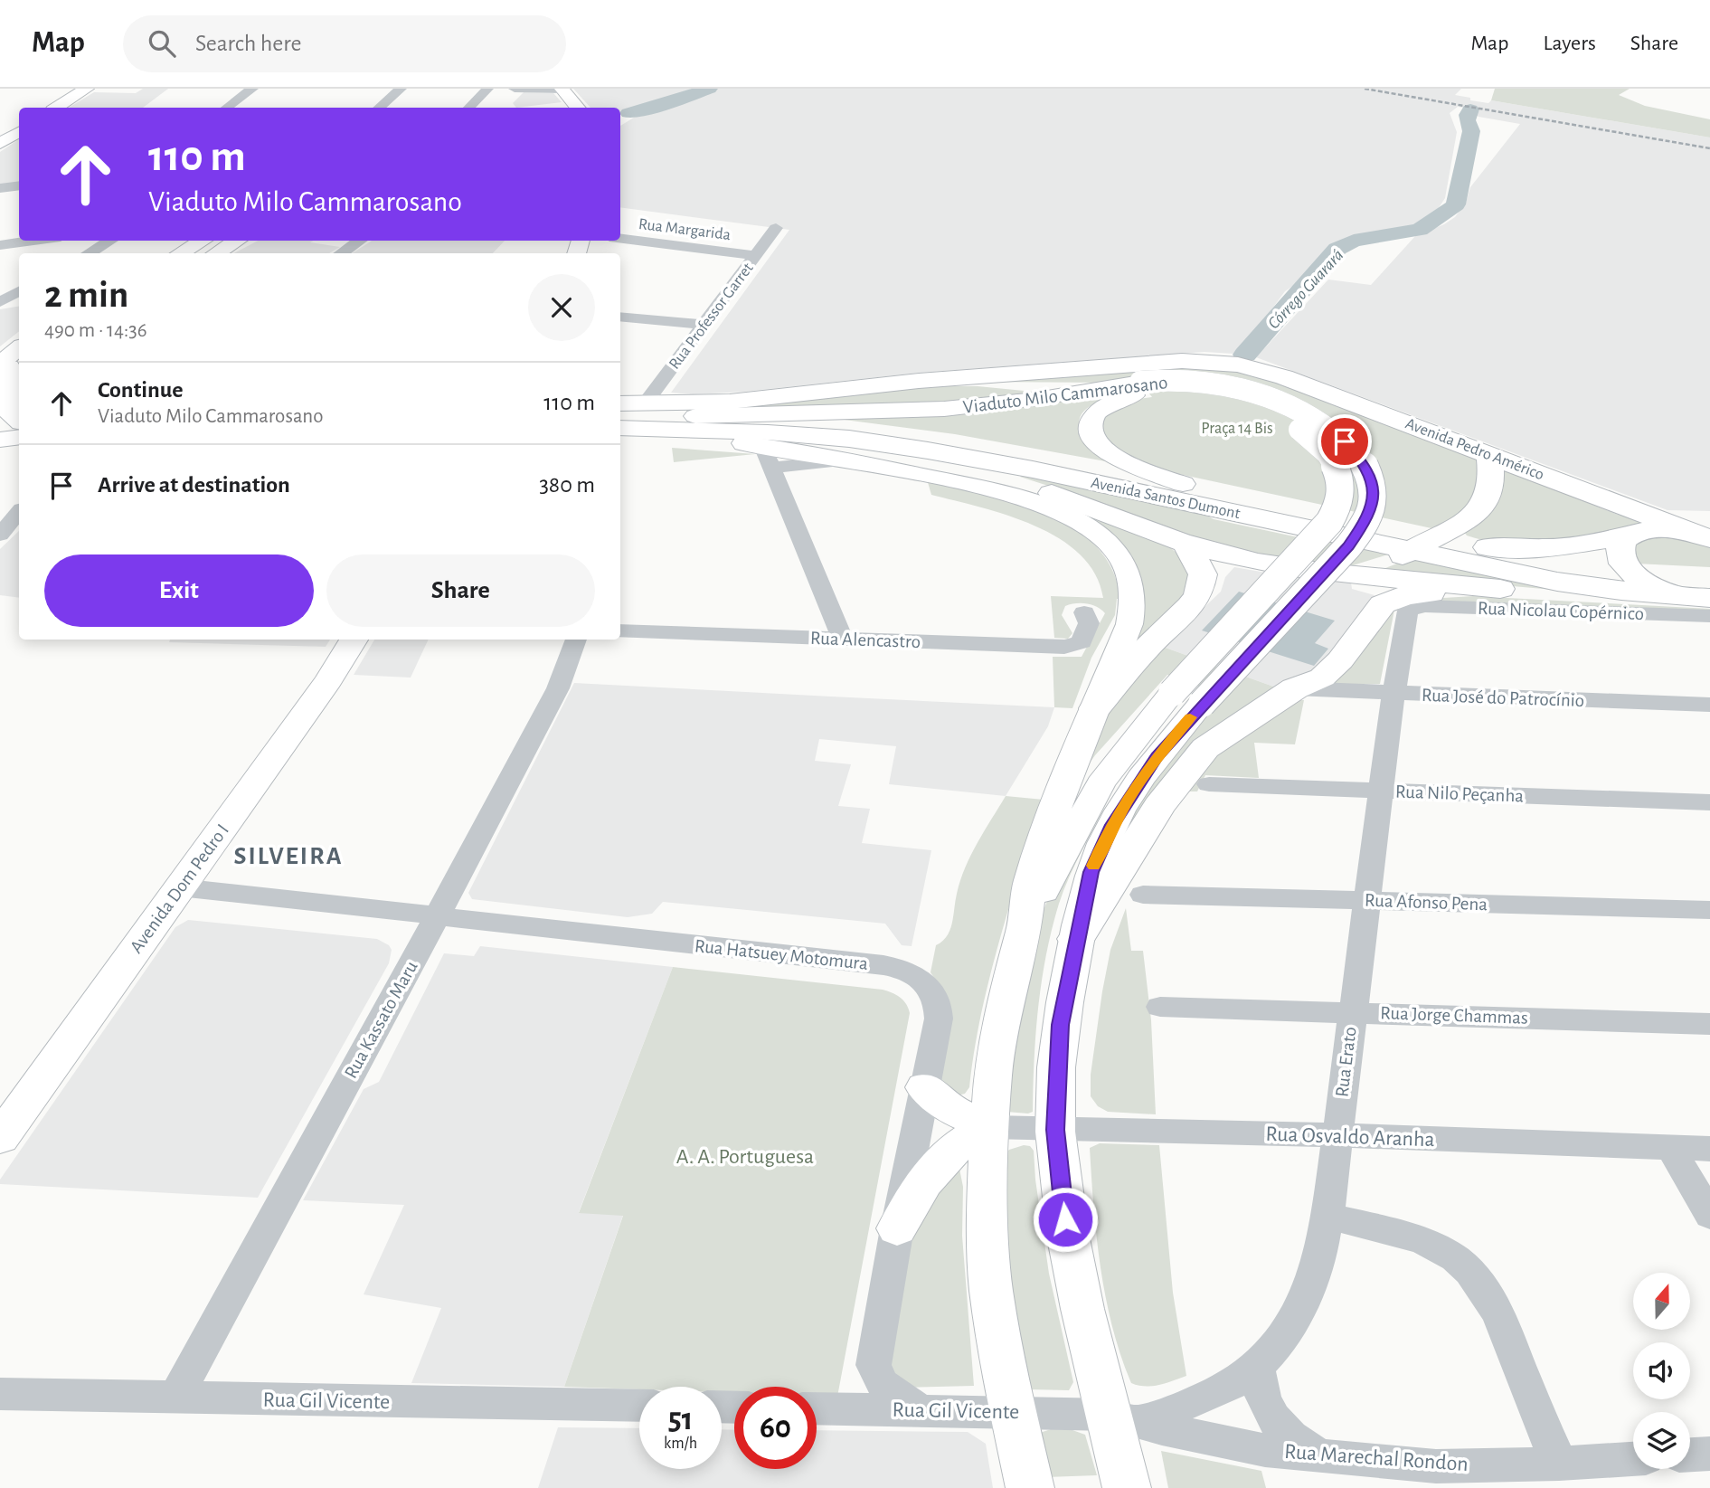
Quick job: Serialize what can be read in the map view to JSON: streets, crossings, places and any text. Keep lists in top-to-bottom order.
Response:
{
  "streets": {
    "highway": ["Avenida Pedro Américo", "Avenida Santos Dumont"],
    "main road": ["Viaduto Milo Cammarosano", "Avenida Dom Pedro I"],
    "street": [
      "Rua Margarida",
      "Rua Professor Garret",
      "Rua Nicolau Copérnico",
      "Rua Alencastro",
      "Rua José do Patrocínio",
      "Rua Nilo Peçanha",
      "Rua Afonso Pena",
      "Rua Hatsuey Motomura",
      "Rua Jorge Chammas",
      "Rua Kassato Maru",
      "Rua Erato",
      "Rua Osvaldo Aranha",
      "Rua Gil Vicente",
      "Rua Marechal Rondon"
    ]
  },
  "crossings": [
    ["Rua Margarida", "Rua Professor Garret"],
    ["Viaduto Milo Cammarosano", "Avenida Santos Dumont"],
    ["Viaduto Milo Cammarosano", "Rua Erato"],
    ["Viaduto Milo Cammarosano", "Rua Osvaldo Aranha"],
    ["Viaduto Milo Cammarosano", "Rua Gil Vicente"],
    ["Viaduto Milo Cammarosano", "Rua Marechal Rondon"],
    ["Rua Nicolau Copérnico", "Rua Erato"],
    ["Rua José do Patrocínio", "Rua Erato"],
    ["Rua Nilo Peçanha", "Rua Erato"],
    ["Avenida Dom Pedro I", "Rua Hatsuey Motomura"],
    ["Rua Afonso Pena", "Rua Erato"],
    ["Rua Hatsuey Motomura", "Rua Kassato Maru"],
    ["Rua Hatsuey Motomura", "Rua Gil Vicente"],
    ["Rua Jorge Chammas", "Rua Erato"],
    ["Rua Kassato Maru", "Rua Gil Vicente"],
    ["Rua Erato", "Rua Osvaldo Aranha"],
    ["Rua Erato", "Rua Gil Vicente"],
    ["Rua Erato", "Rua Marechal Rondon"],
    ["Rua Gil Vicente", "Rua Marechal Rondon"]
  ],
  "districts": ["SILVEIRA"],
  "water": ["Córrego Guarará"],
  "parks": ["Praça 14 Bis", "A. A. Portuguesa"],
  "north": "top",
  "page": {
    "header": "Map",
    "search": "Search here",
    "nav": ["Map", "Layers", "Share"],
    "turn": ["110 m", "Viaduto Milo Cammarosano"],
    "heading": ["2 min", "490 m · 14:36"],
    "list": [
      {
        "name": "Continue",
        "note": "Viaduto Milo Cammarosano",
        "value": "110 m"
      },
      {
        "name": "Arrive at destination",
        "value": "380 m"
      }
    ],
    "buttons": ["Exit", "Share"],
    "speed": "51 km/h",
    "limit": "60"
  }
}
